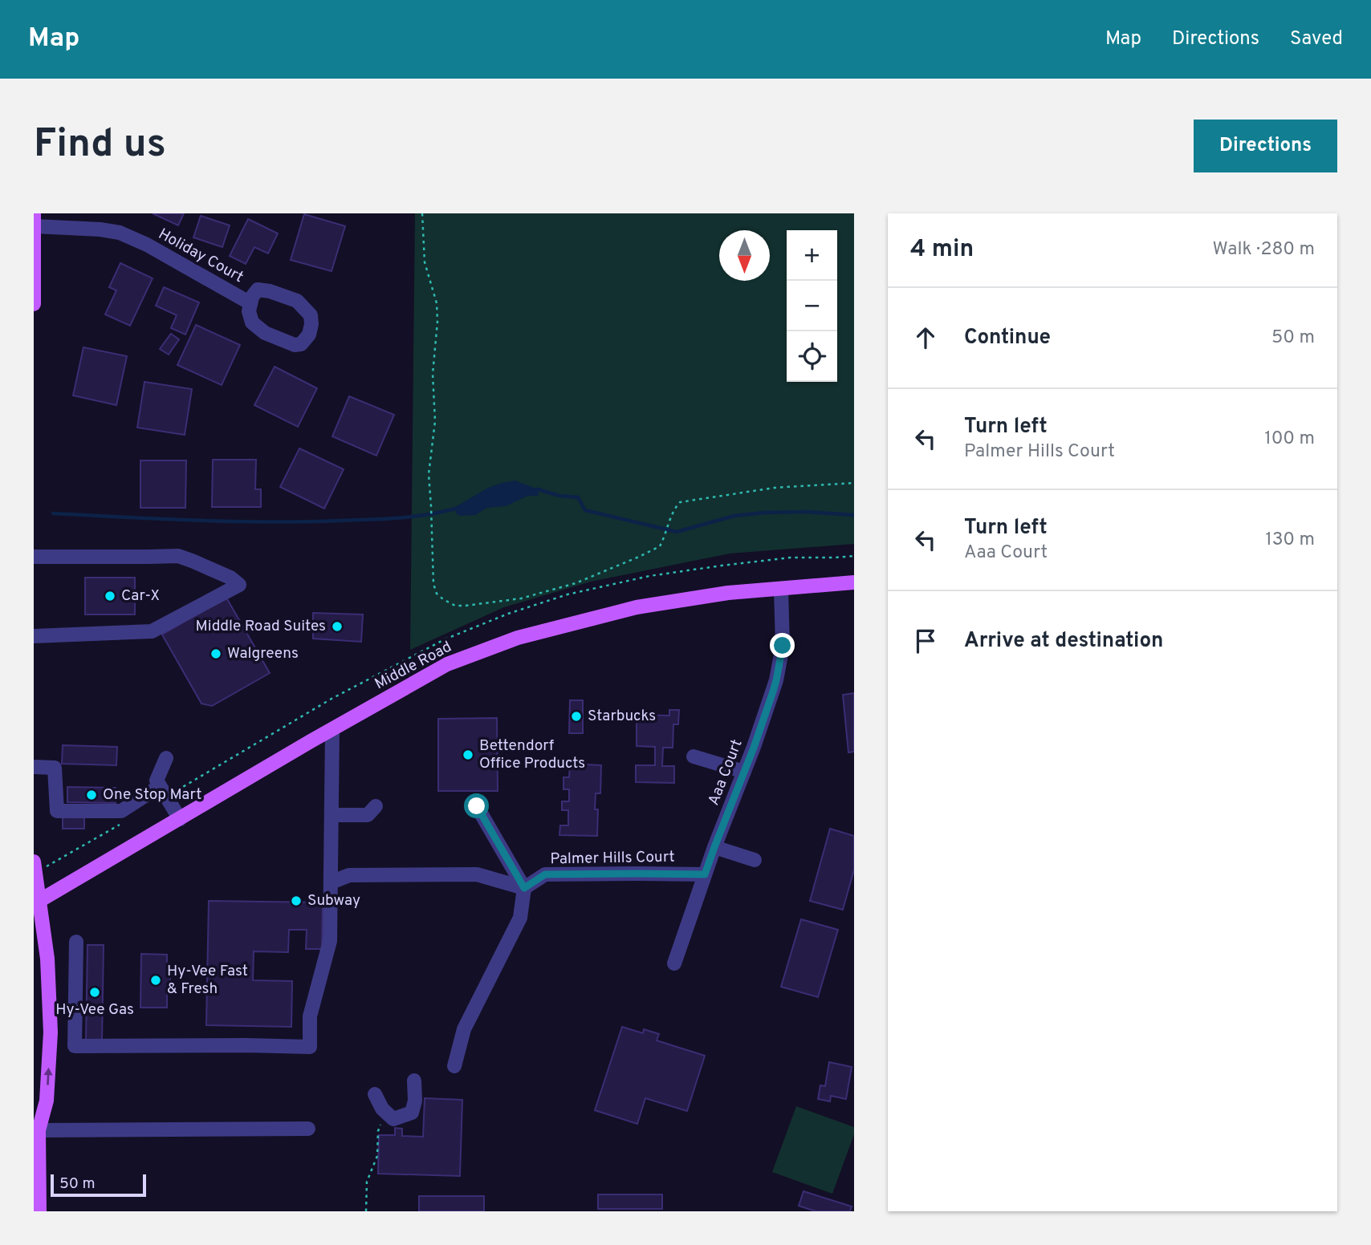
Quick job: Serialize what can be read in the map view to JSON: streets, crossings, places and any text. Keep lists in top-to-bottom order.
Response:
{
  "streets": {
    "main road": ["Middle Road"],
    "street": ["Holiday Court", "Aaa Court", "Palmer Hills Court"]
  },
  "crossings": [
    ["Middle Road", "Aaa Court"],
    ["Aaa Court", "Palmer Hills Court"]
  ],
  "places": [
    "Car-X",
    "Middle Road Suites",
    "Walgreens",
    "Starbucks",
    "Bettendorf Office Products",
    "One Stop Mart",
    "Subway",
    "Hy-Vee Fast & Fresh",
    "Hy-Vee Gas"
  ],
  "scale_bar": "50 m",
  "north": "bottom",
  "page": {
    "header": "Map",
    "nav": ["Map", "Directions", "Saved"],
    "buttons": "Directions",
    "title": "Find us",
    "heading": ["4 min", "Walk · 280 m"],
    "map_buttons": ["+", "−"],
    "list": [
      ["Continue", "50 m"],
      ["Turn left", "Palmer Hills Court", "100 m"],
      ["Turn left", "Aaa Court", "130 m"],
      "Arrive at destination"
    ],
    "scale": "50 m"
  }
}
